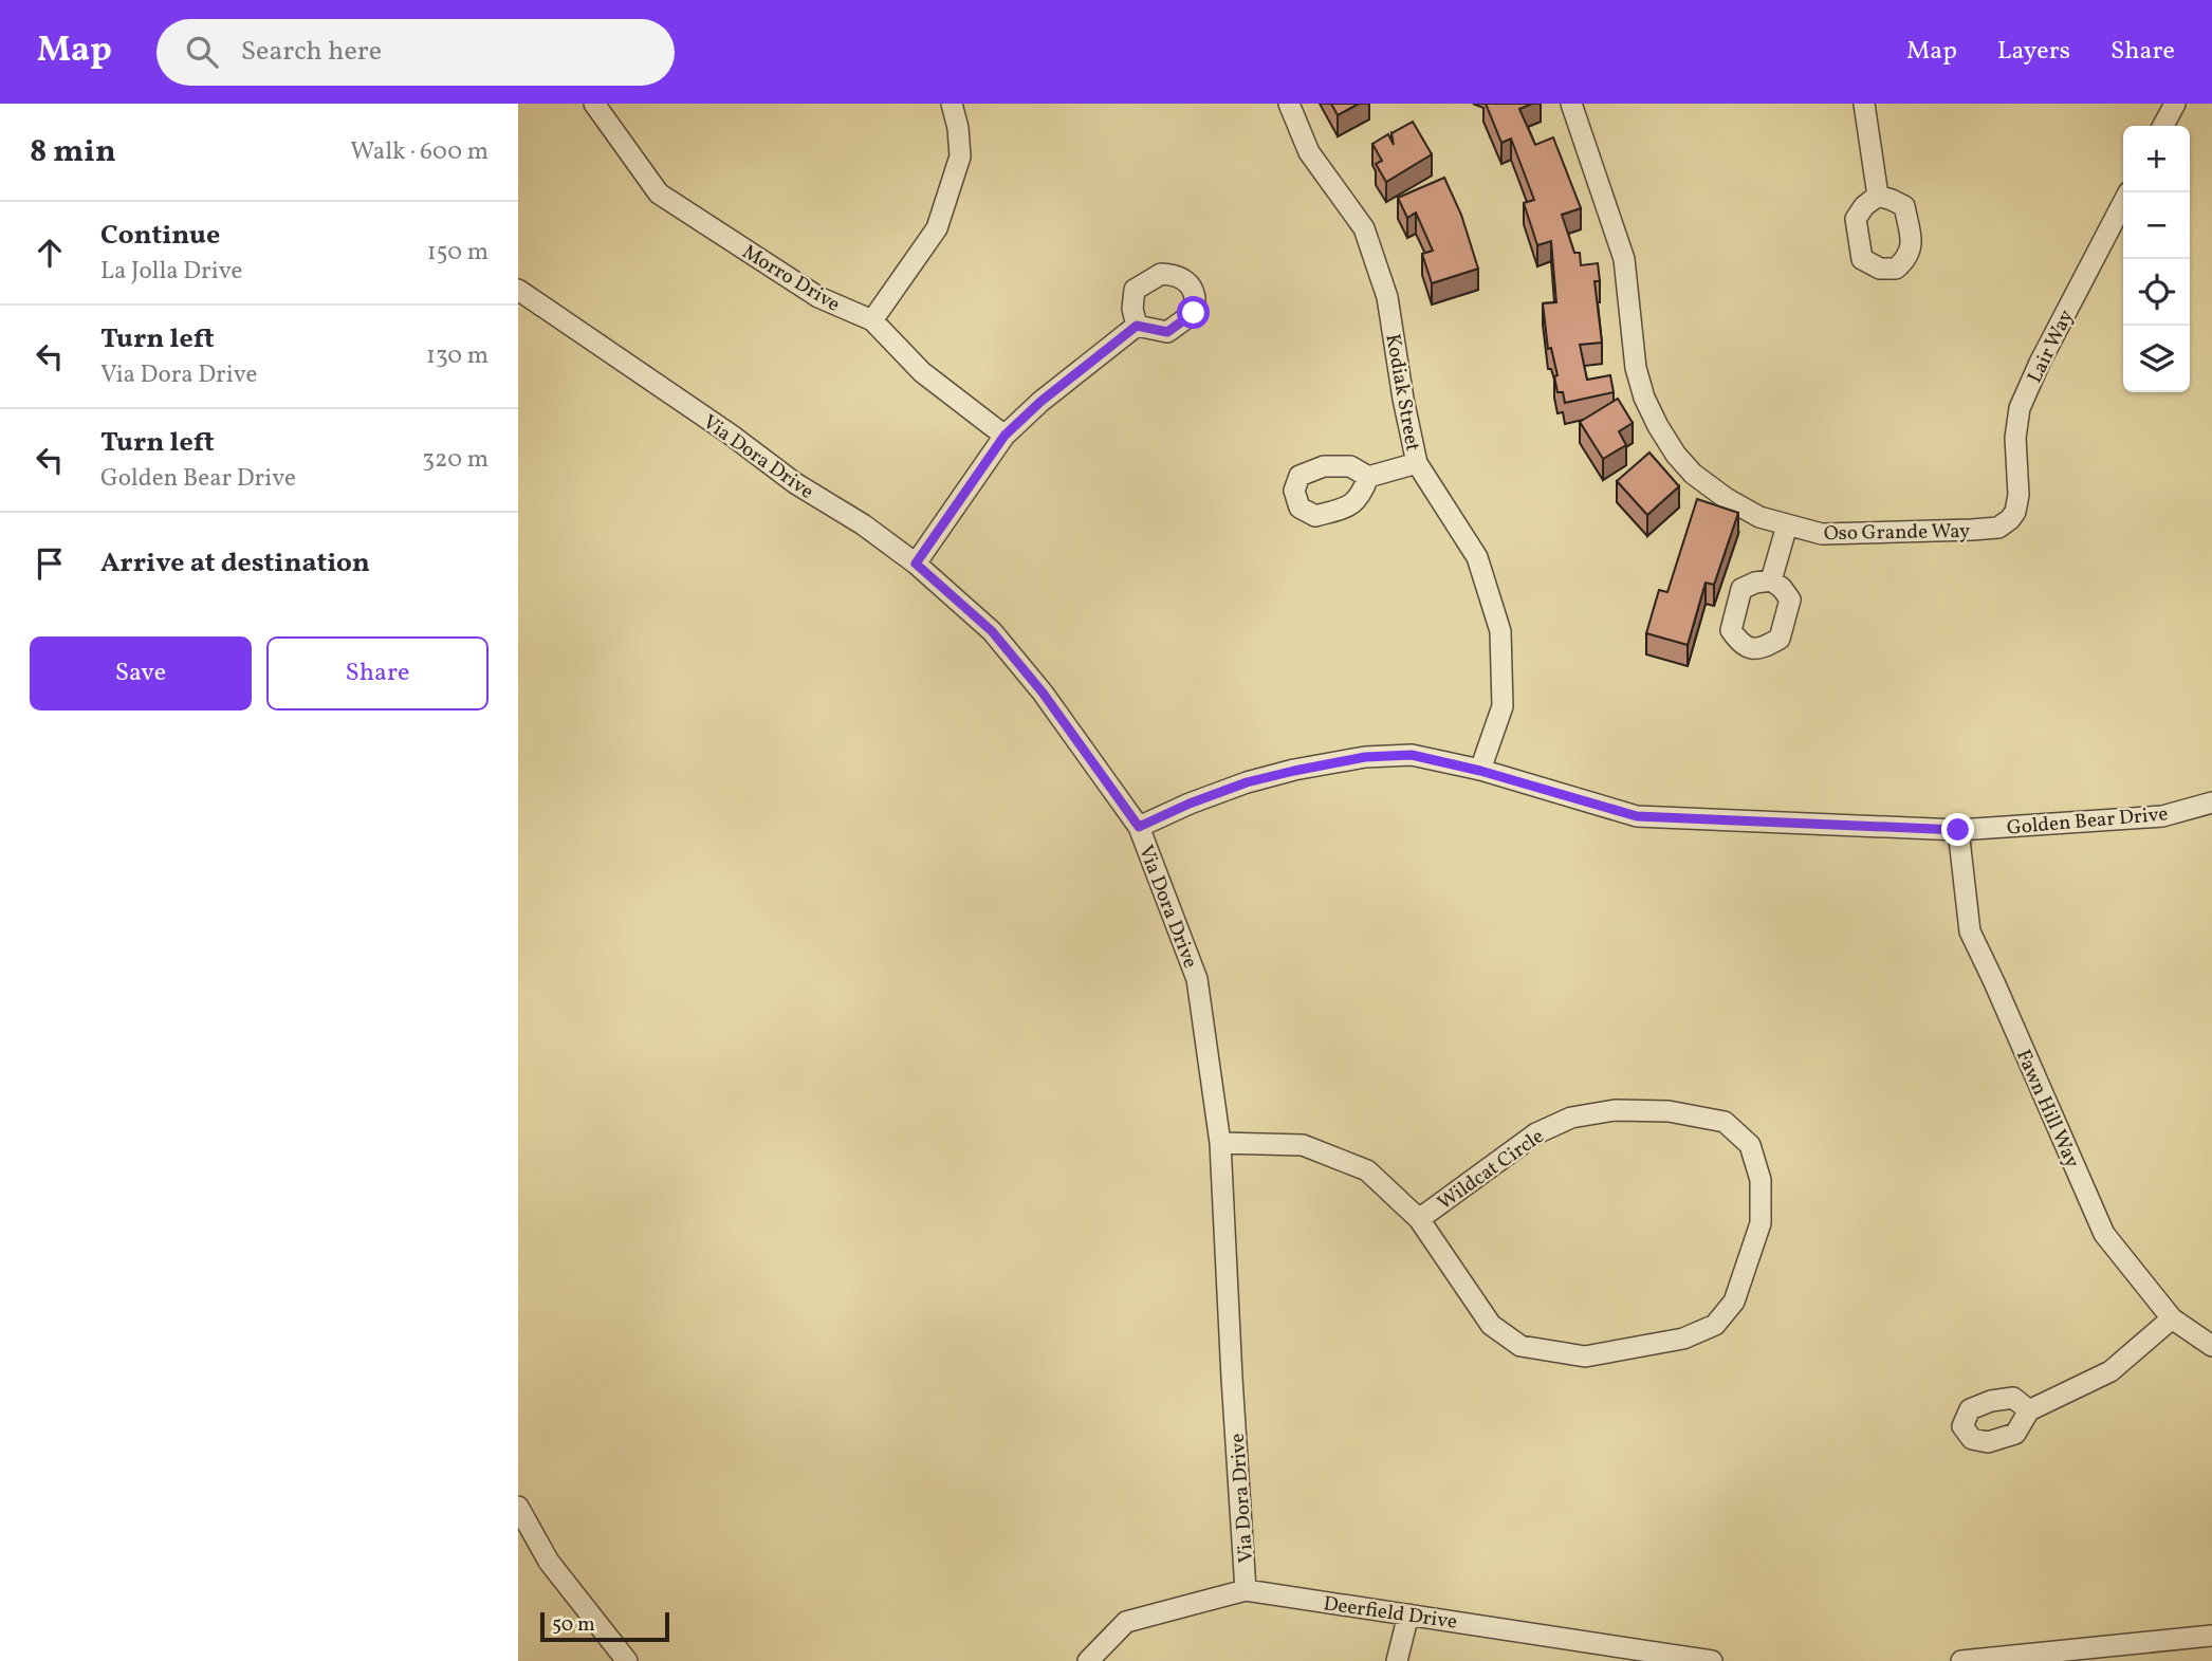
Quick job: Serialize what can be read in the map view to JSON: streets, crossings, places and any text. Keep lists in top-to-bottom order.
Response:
{
  "streets": {
    "street": [
      "Morro Drive",
      "Lair Way",
      "Kodiak Street",
      "Via Dora Drive",
      "Oso Grande Way",
      "Golden Bear Drive",
      "Fawn Hill Way",
      "Wildcat Circle",
      "Deerfield Drive"
    ]
  },
  "crossings": [
    ["Lair Way", "Oso Grande Way"],
    ["Kodiak Street", "Golden Bear Drive"],
    ["Via Dora Drive", "Golden Bear Drive"],
    ["Via Dora Drive", "Wildcat Circle"],
    ["Via Dora Drive", "Deerfield Drive"],
    ["Golden Bear Drive", "Fawn Hill Way"]
  ],
  "scale_bar": "50 m",
  "page": {
    "header": "Map",
    "search": "Search here",
    "nav": ["Map", "Layers", "Share"],
    "heading": ["8 min", "Walk · 600 m"],
    "map_buttons": ["+", "−"],
    "list": [
      ["Continue", "La Jolla Drive", "150 m"],
      ["Turn left", "Via Dora Drive", "130 m"],
      ["Turn left", "Golden Bear Drive", "320 m"],
      "Arrive at destination"
    ],
    "buttons": ["Save", "Share"],
    "scale": "50 m"
  }
}
